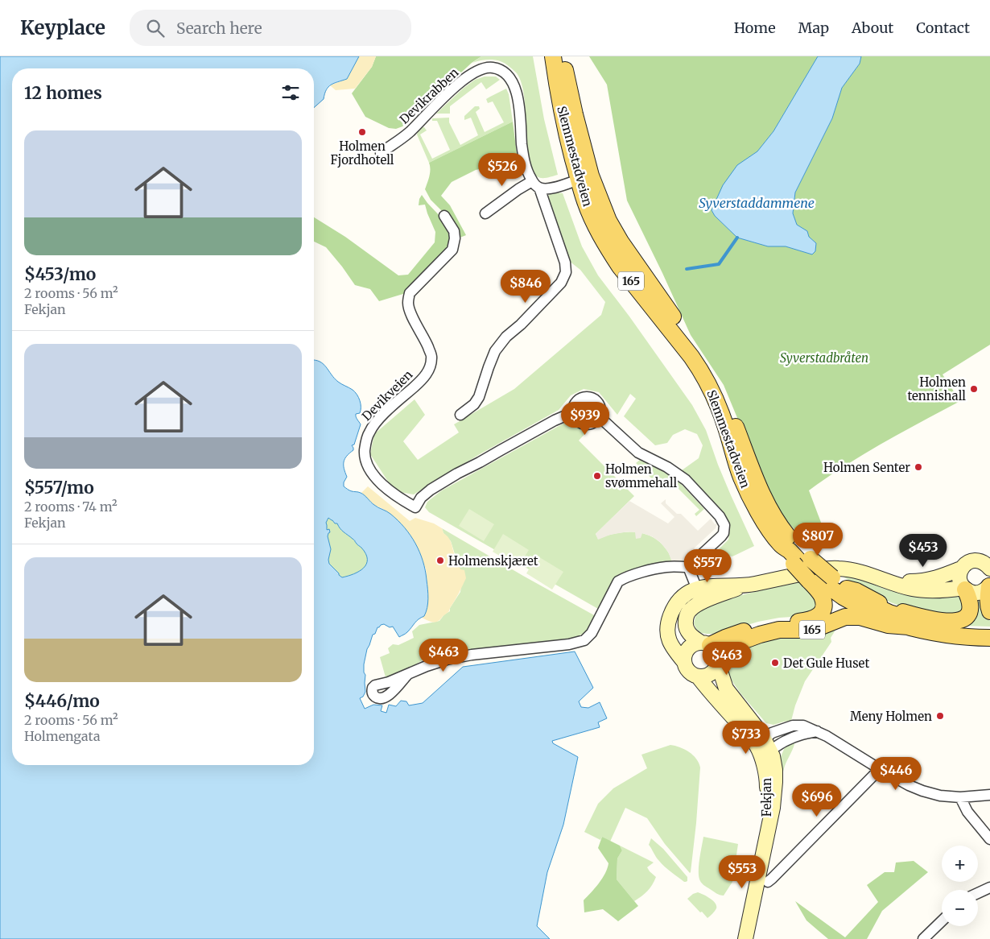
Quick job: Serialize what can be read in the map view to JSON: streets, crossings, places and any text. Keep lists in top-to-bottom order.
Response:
{
  "streets": {
    "main road": ["Slemmestadveien", "165", "Fekjan"],
    "street": ["Devikrabben", "Devikveien"]
  },
  "crossings": [
    ["Slemmestadveien", "165"],
    ["165", "Fekjan"]
  ],
  "water": ["Syverstaddammene"],
  "parks": ["Syverstadbråten"],
  "places": [
    "Holmen Fjordhotell",
    "Holmen tennishall",
    "Holmen Senter",
    "Holmen svømmehall",
    "Holmenskjæret",
    "Det Gule Huset",
    "Meny Holmen"
  ],
  "page": {
    "header": "Keyplace",
    "search": "Search here",
    "nav": [
      "Home",
      "Map",
      "About",
      "Contact"
    ],
    "heading": "12 homes",
    "list": [
      {
        "name": "$453/mo",
        "note": "2 rooms · 56 m² · Fekjan"
      },
      {
        "name": "$557/mo",
        "note": "2 rooms · 74 m² · Fekjan"
      },
      {
        "name": "$446/mo",
        "note": "2 rooms · 56 m² · Holmengata"
      }
    ],
    "price": [
      "$526",
      "$846",
      "$939",
      "$807",
      "$453",
      "$557",
      "$463",
      "$463",
      "$733",
      "$446",
      "$696",
      "$553"
    ],
    "map_buttons": ["+", "−"]
  }
}
